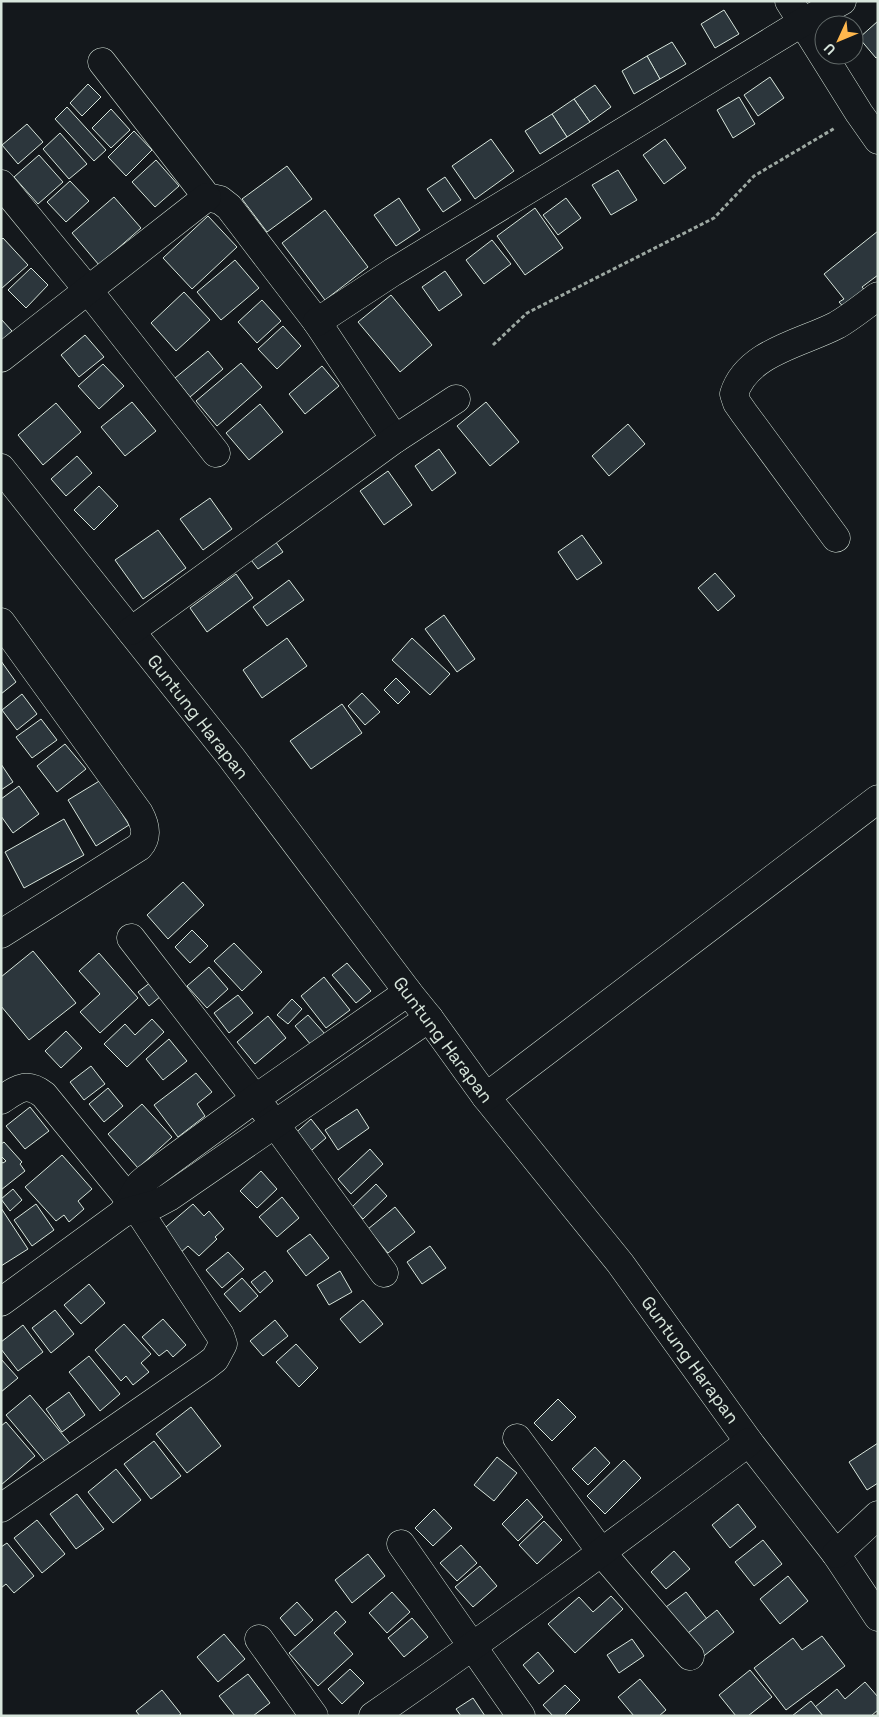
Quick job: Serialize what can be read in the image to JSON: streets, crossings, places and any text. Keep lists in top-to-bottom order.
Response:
{
  "streets": {
    "street": ["Guntung Harapan"]
  },
  "north": "bottom left"
}
